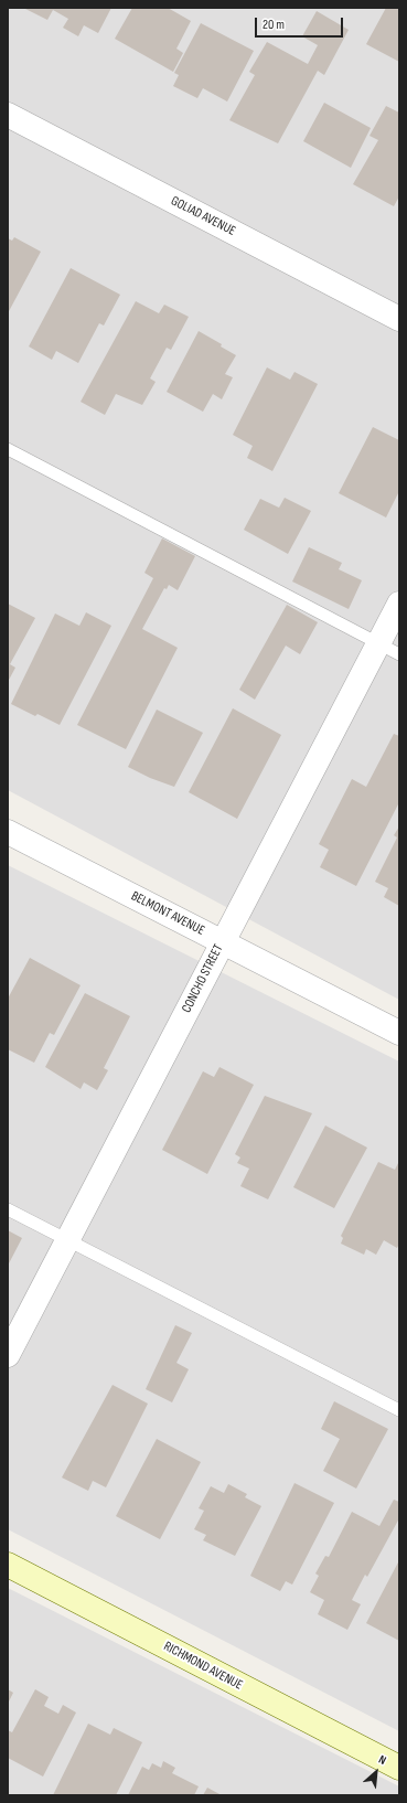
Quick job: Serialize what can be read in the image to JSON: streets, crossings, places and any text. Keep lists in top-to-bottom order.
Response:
{
  "streets": {
    "street": [
      "GOLIAD AVENUE",
      "BELMONT AVENUE",
      "CONCHO STREET",
      "RICHMOND AVENUE"
    ]
  },
  "crossings": [
    ["BELMONT AVENUE", "CONCHO STREET"]
  ],
  "scale_bar": "20 m",
  "north": "top right"
}
